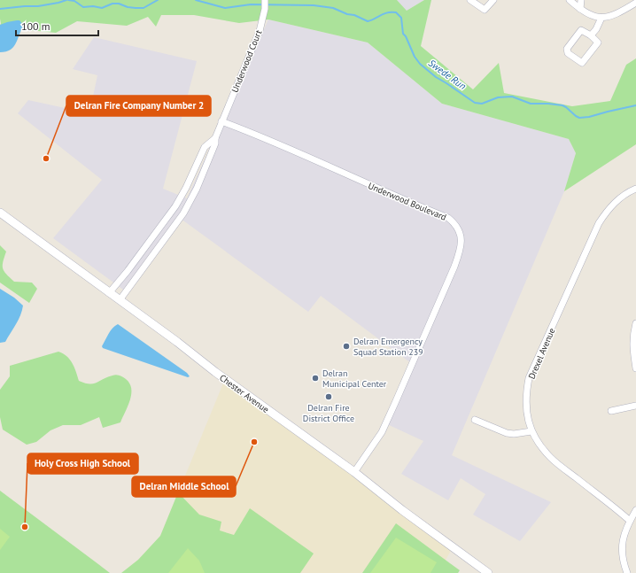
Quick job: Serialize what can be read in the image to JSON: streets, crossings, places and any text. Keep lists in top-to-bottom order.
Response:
{
  "streets": {
    "street": [
      "Underwood Court",
      "Underwood Boulevard",
      "Drexel Avenue",
      "Chester Avenue"
    ]
  },
  "crossings": [
    ["Underwood Court", "Underwood Boulevard"],
    ["Underwood Boulevard", "Chester Avenue"]
  ],
  "water": ["Swede Run"],
  "places": [
    "Delran Fire Company Number 2",
    "Delran Emergency Squad Station 239",
    "Delran Municipal Center",
    "Delran Fire District Office",
    "Delran Middle School",
    "Holy Cross High School"
  ],
  "scale_bar": "100 m"
}
